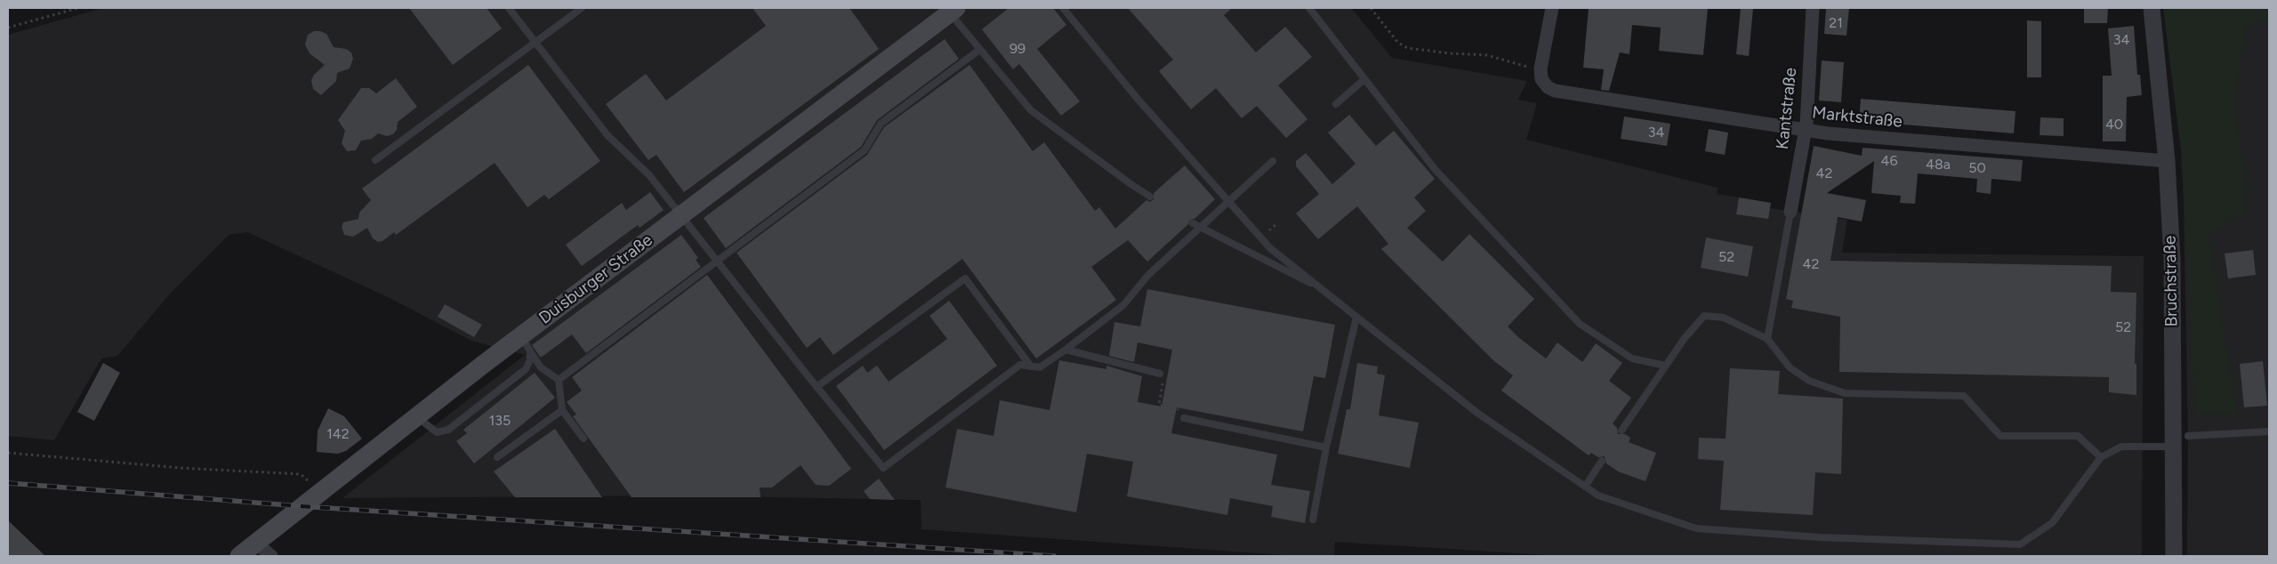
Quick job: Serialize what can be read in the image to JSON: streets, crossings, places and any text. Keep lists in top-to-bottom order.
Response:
{
  "streets": {
    "main road": ["Duisburger Straße"],
    "street": ["Kantstraße", "Marktstraße", "Bruchstraße"]
  },
  "crossings": [
    ["Kantstraße", "Marktstraße"],
    ["Marktstraße", "Bruchstraße"]
  ],
  "house_numbers": [
    "21",
    "34",
    "99",
    "40",
    "34",
    "46",
    "48a",
    "50",
    "42",
    "52",
    "42",
    "52",
    "135",
    "142"
  ]
}
